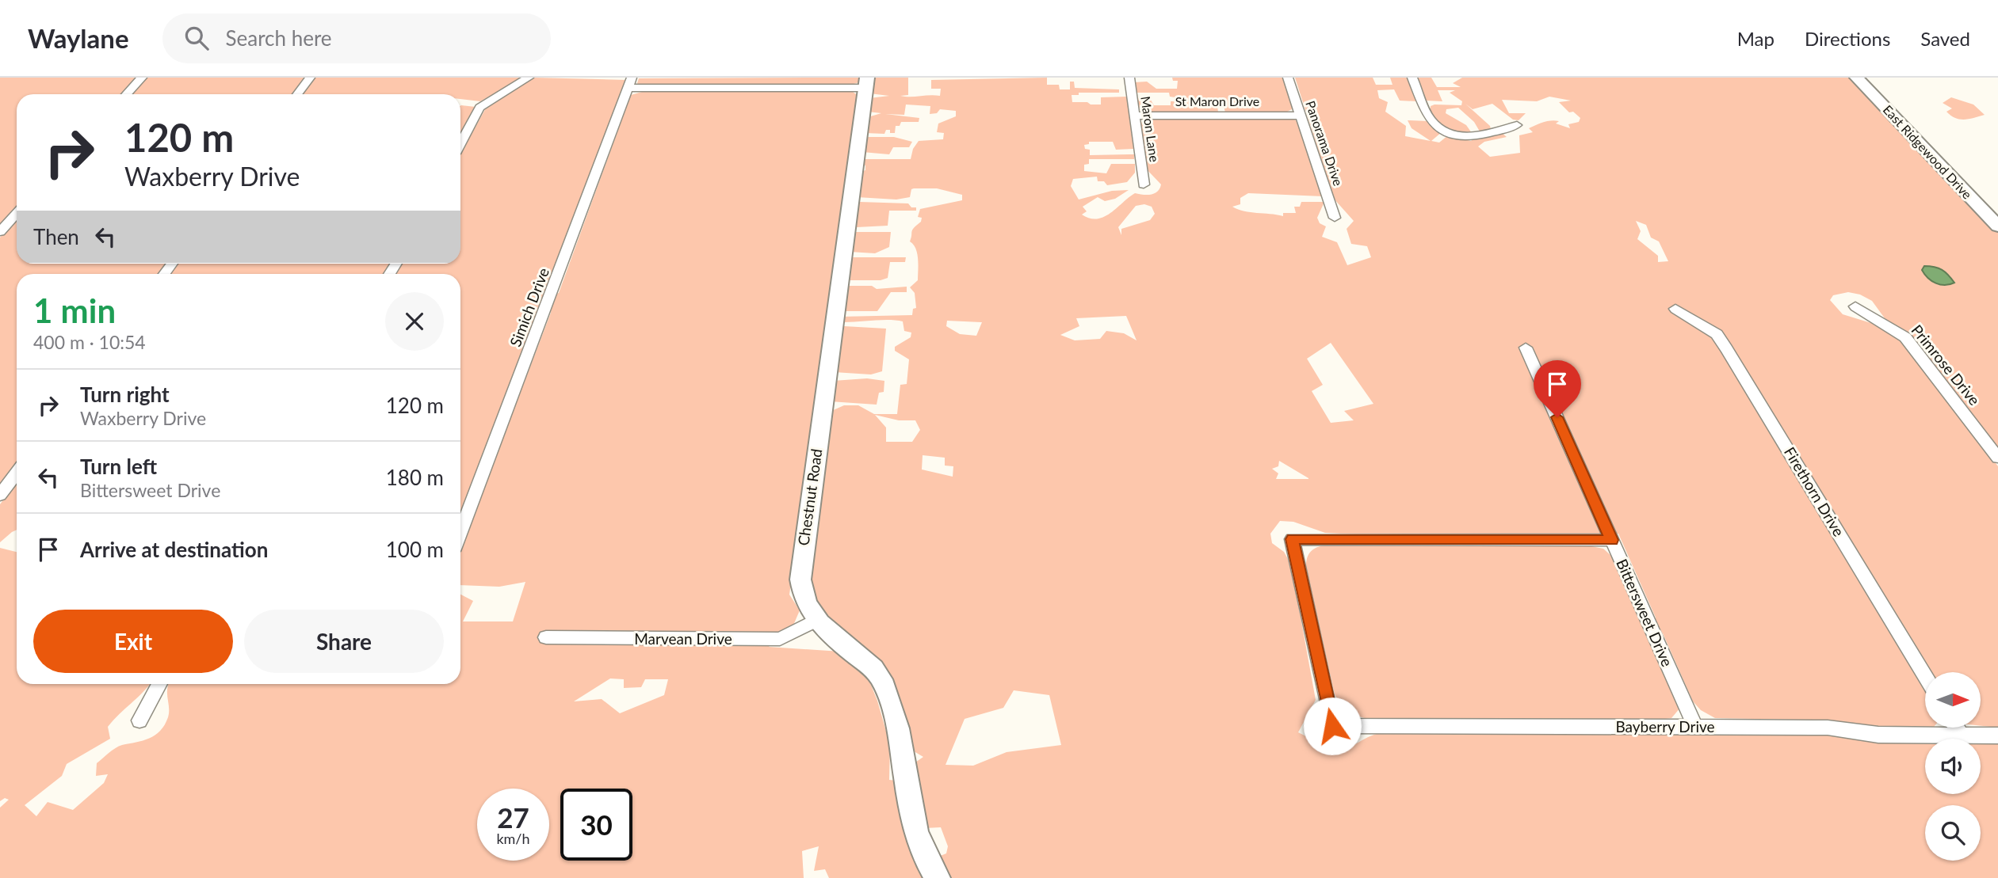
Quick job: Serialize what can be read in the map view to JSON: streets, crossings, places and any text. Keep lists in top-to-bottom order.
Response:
{
  "streets": {
    "street": [
      "St Maron Drive",
      "Maron Lane",
      "Panorama Drive",
      "East Ridgewood Drive",
      "Simich Drive",
      "Primrose Drive",
      "Firethorn Drive",
      "Chestnut Road",
      "Bittersweet Drive",
      "Marvean Drive",
      "Bayberry Drive"
    ]
  },
  "crossings": [
    ["St Maron Drive", "Maron Lane"],
    ["St Maron Drive", "Panorama Drive"],
    ["Chestnut Road", "Marvean Drive"],
    ["Bittersweet Drive", "Bayberry Drive"]
  ],
  "north": "right",
  "page": {
    "header": "Waylane",
    "search": "Search here",
    "nav": ["Map", "Directions", "Saved"],
    "turn": ["120 m", "Waxberry Drive"],
    "then": "Then",
    "heading": ["1 min", "400 m · 10:54"],
    "list": [
      {
        "name": "Turn right",
        "note": "Waxberry Drive",
        "value": "120 m"
      },
      {
        "name": "Turn left",
        "note": "Bittersweet Drive",
        "value": "180 m"
      },
      {
        "name": "Arrive at destination",
        "value": "100 m"
      }
    ],
    "buttons": ["Exit", "Share"],
    "speed": "27 km/h",
    "limit": "30"
  }
}
